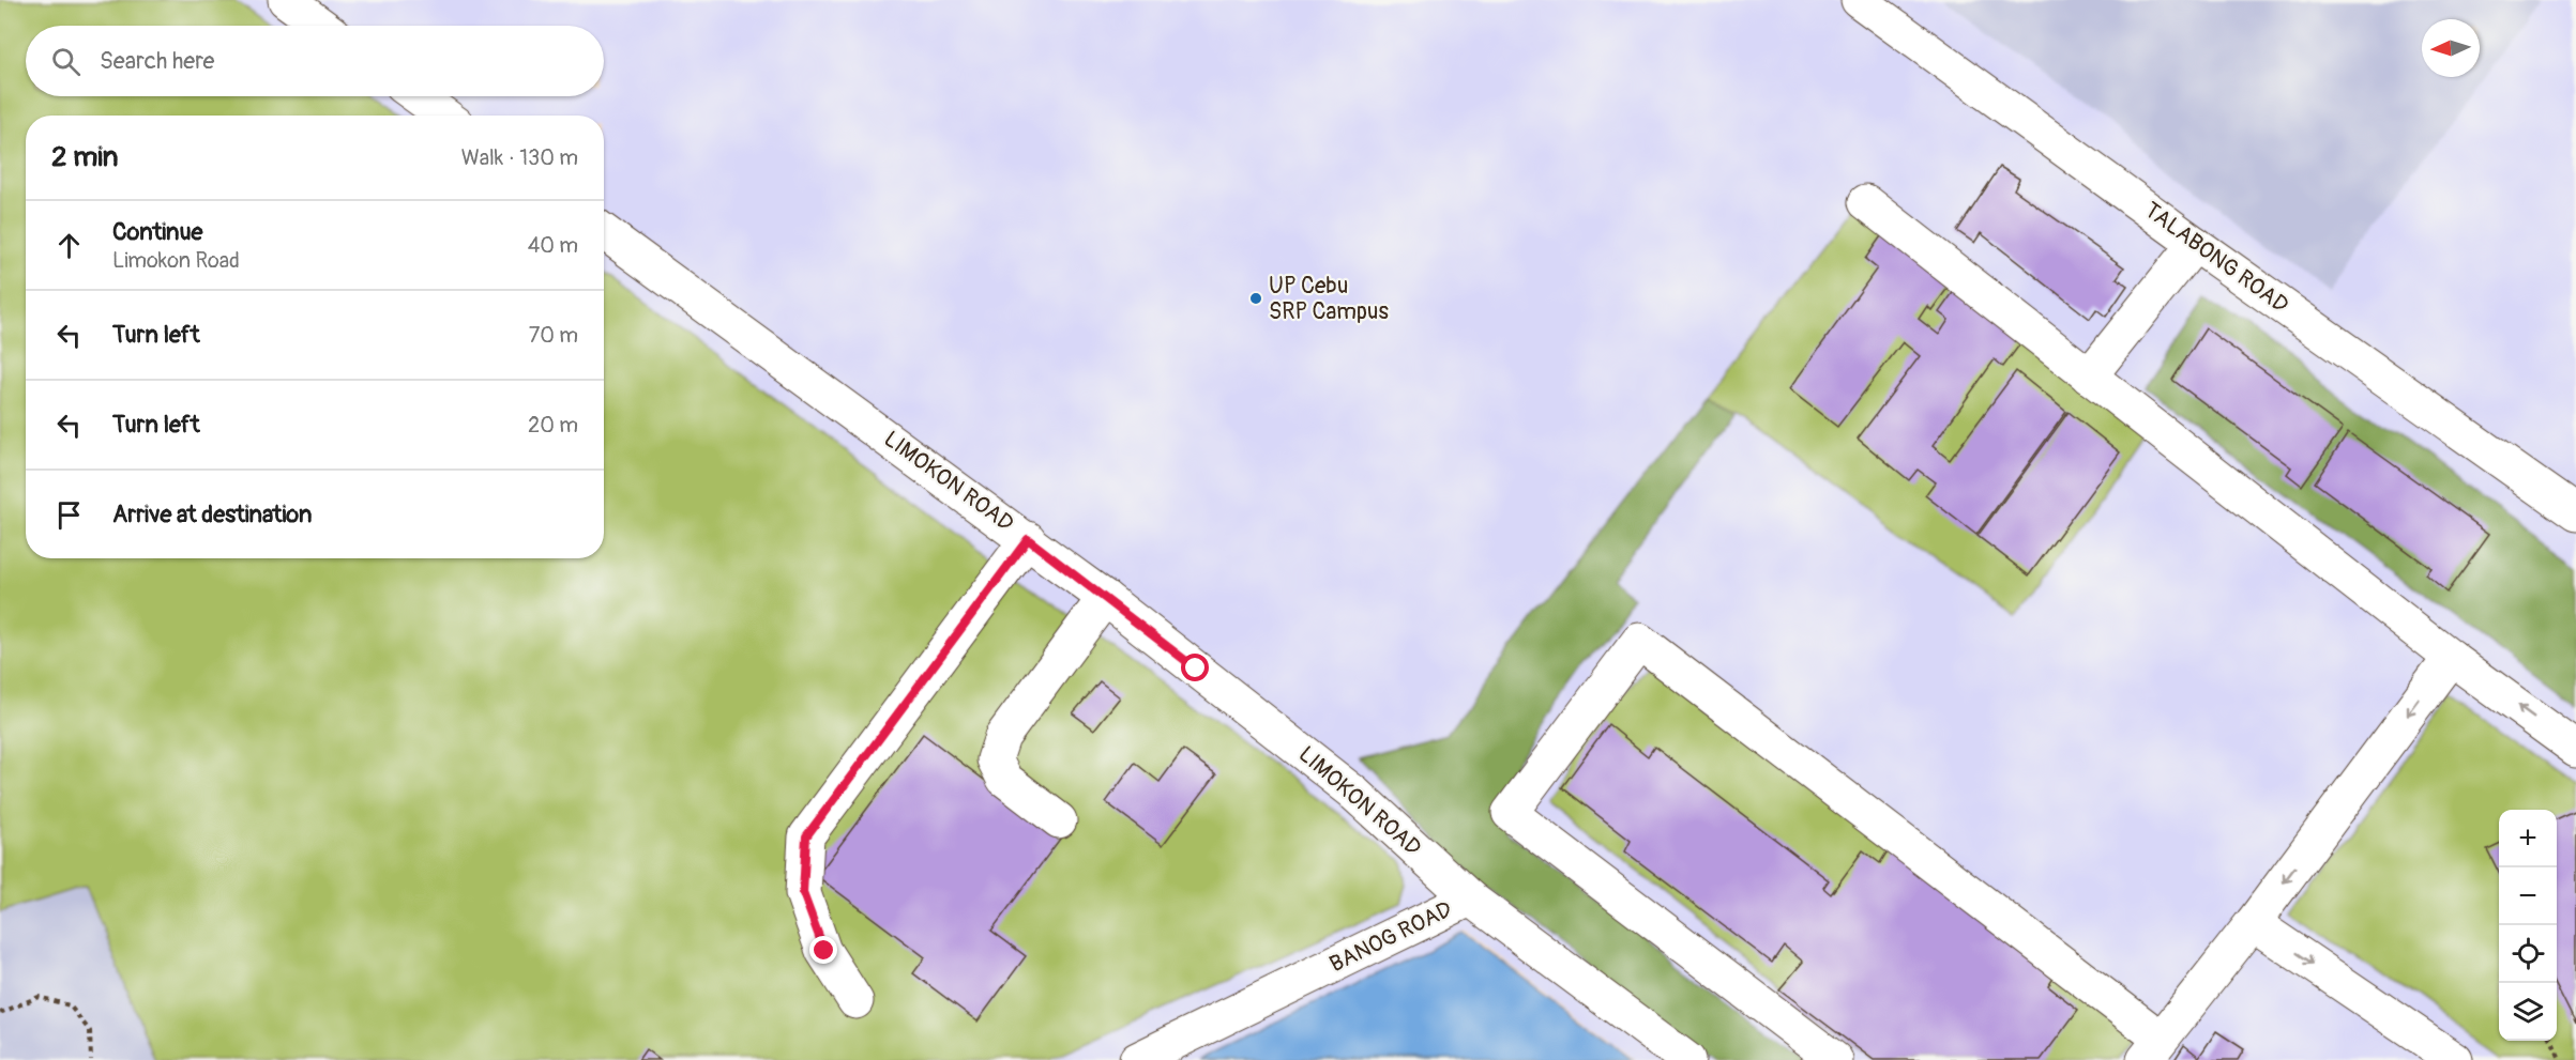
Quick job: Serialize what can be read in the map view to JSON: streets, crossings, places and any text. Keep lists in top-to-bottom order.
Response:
{
  "streets": {
    "street": ["TALABONG ROAD", "LIMOKON ROAD", "BANOG ROAD"]
  },
  "crossings": [
    ["LIMOKON ROAD", "BANOG ROAD"]
  ],
  "places": ["UP Cebu SRP Campus"],
  "north": "left",
  "page": {
    "search": "Search here",
    "heading": ["2 min", "Walk · 130 m"],
    "list": [
      ["Continue", "Limokon Road", "40 m"],
      ["Turn left", "70 m"],
      ["Turn left", "20 m"],
      "Arrive at destination"
    ],
    "map_buttons": ["+", "−"]
  }
}
